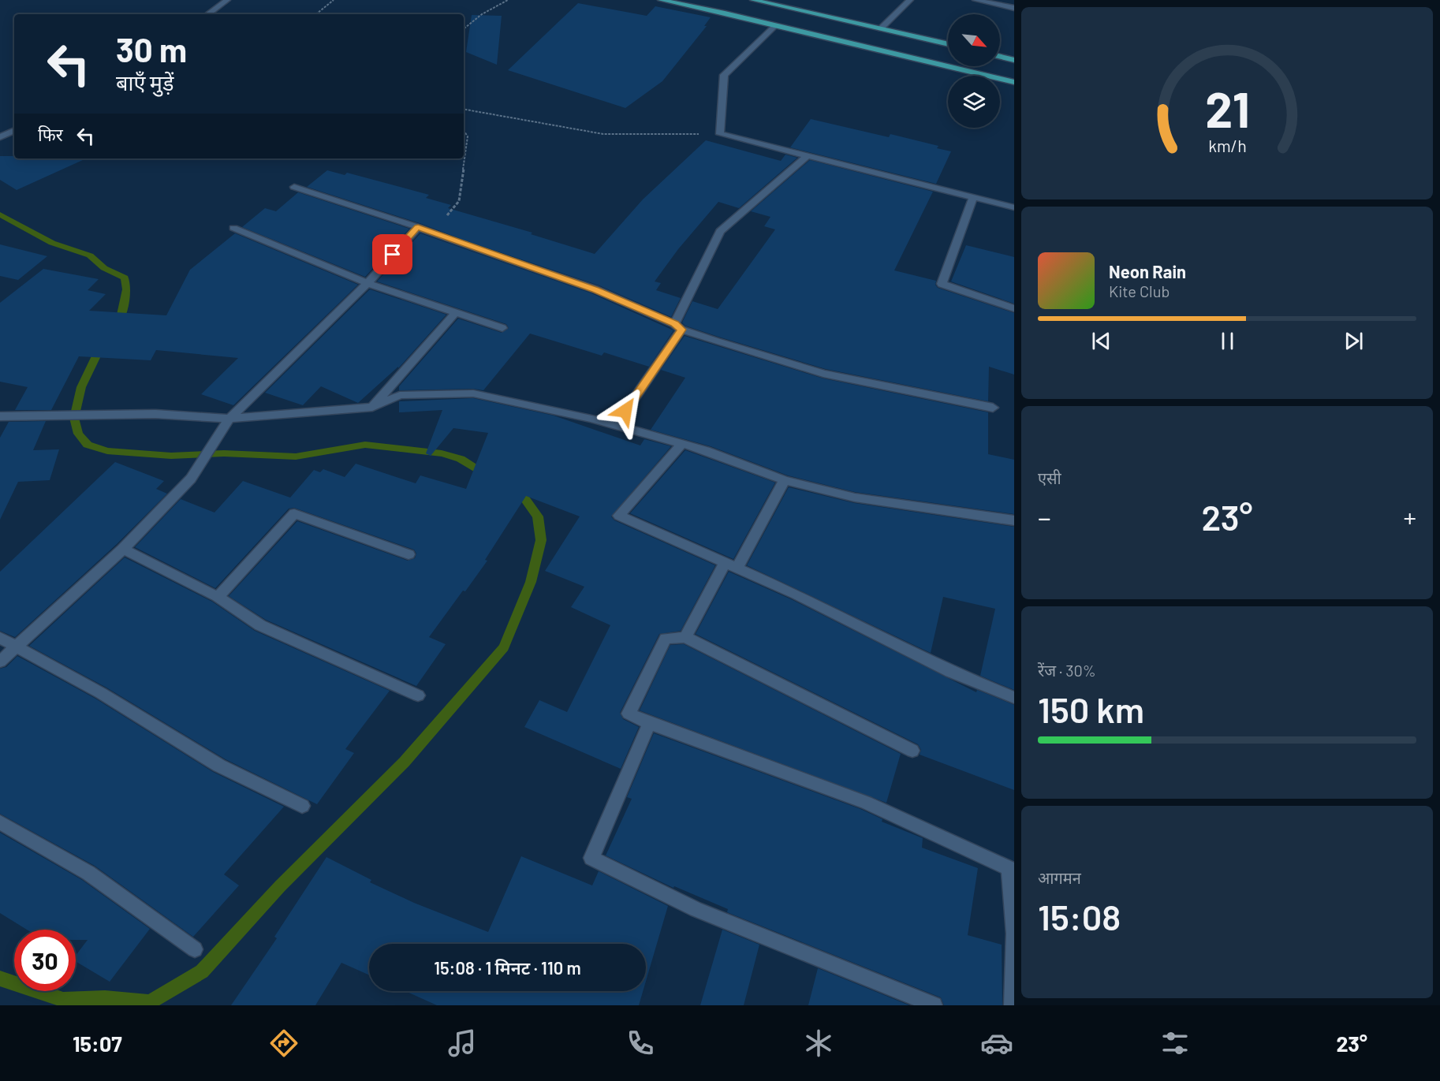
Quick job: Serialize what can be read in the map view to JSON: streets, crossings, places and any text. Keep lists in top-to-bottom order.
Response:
{
  "north": "bottom right",
  "page": {
    "turn": ["30 m", "बाएँ मुड़ें"],
    "then": "फिर",
    "song": ["Neon Rain", "Kite Club"],
    "tile": [
      "एसी",
      ["रेंज · 30%", "150 km"],
      ["आगमन", "15:08"]
    ],
    "heat": ["−", "23°", "+"],
    "limit": "30",
    "trip": "15:08 · 1 मिनट · 110 m",
    "tabs": ["15:07", "23°"],
    "gauge": ["21", "km/h"]
  }
}
